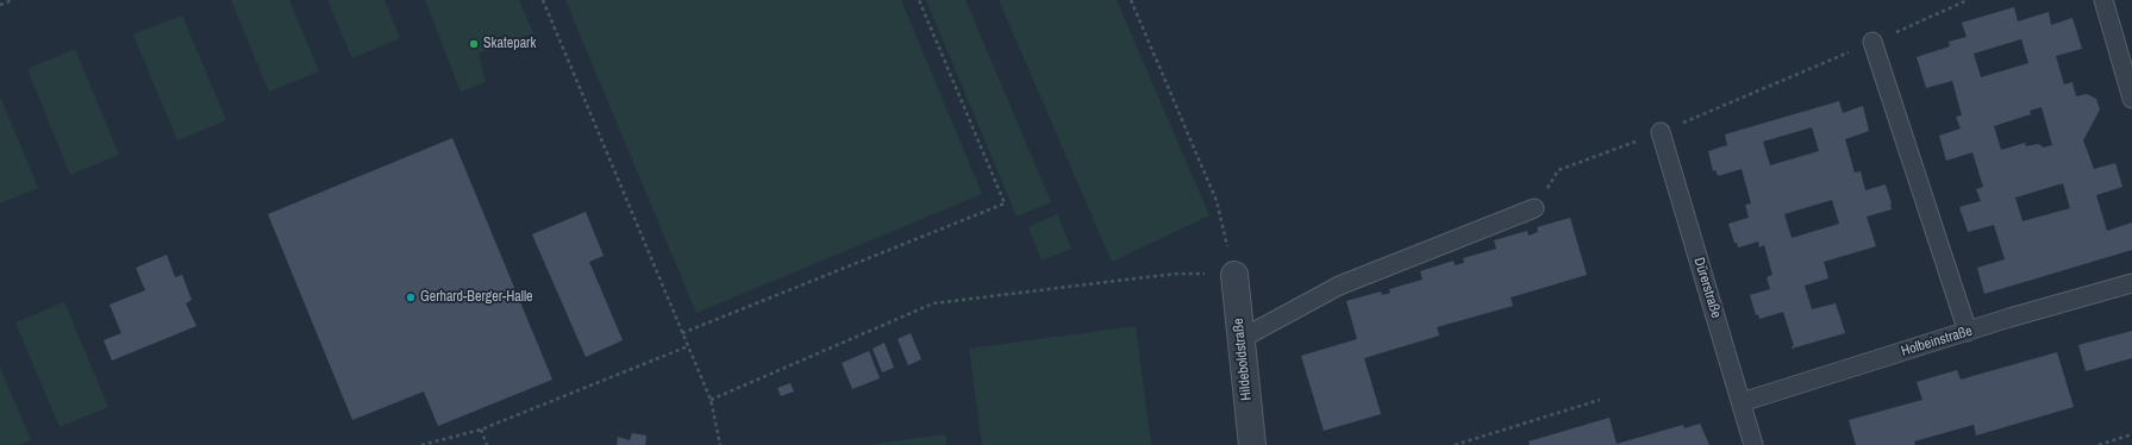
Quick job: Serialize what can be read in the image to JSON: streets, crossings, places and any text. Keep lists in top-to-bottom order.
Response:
{
  "streets": {
    "street": ["Hildeboldstraße"],
    "lane": ["Dürerstraße", "Holbeinstraße"]
  },
  "crossings": [
    ["Dürerstraße", "Holbeinstraße"]
  ],
  "places": ["Skatepark", "Gerhard-Berger-Halle"]
}
